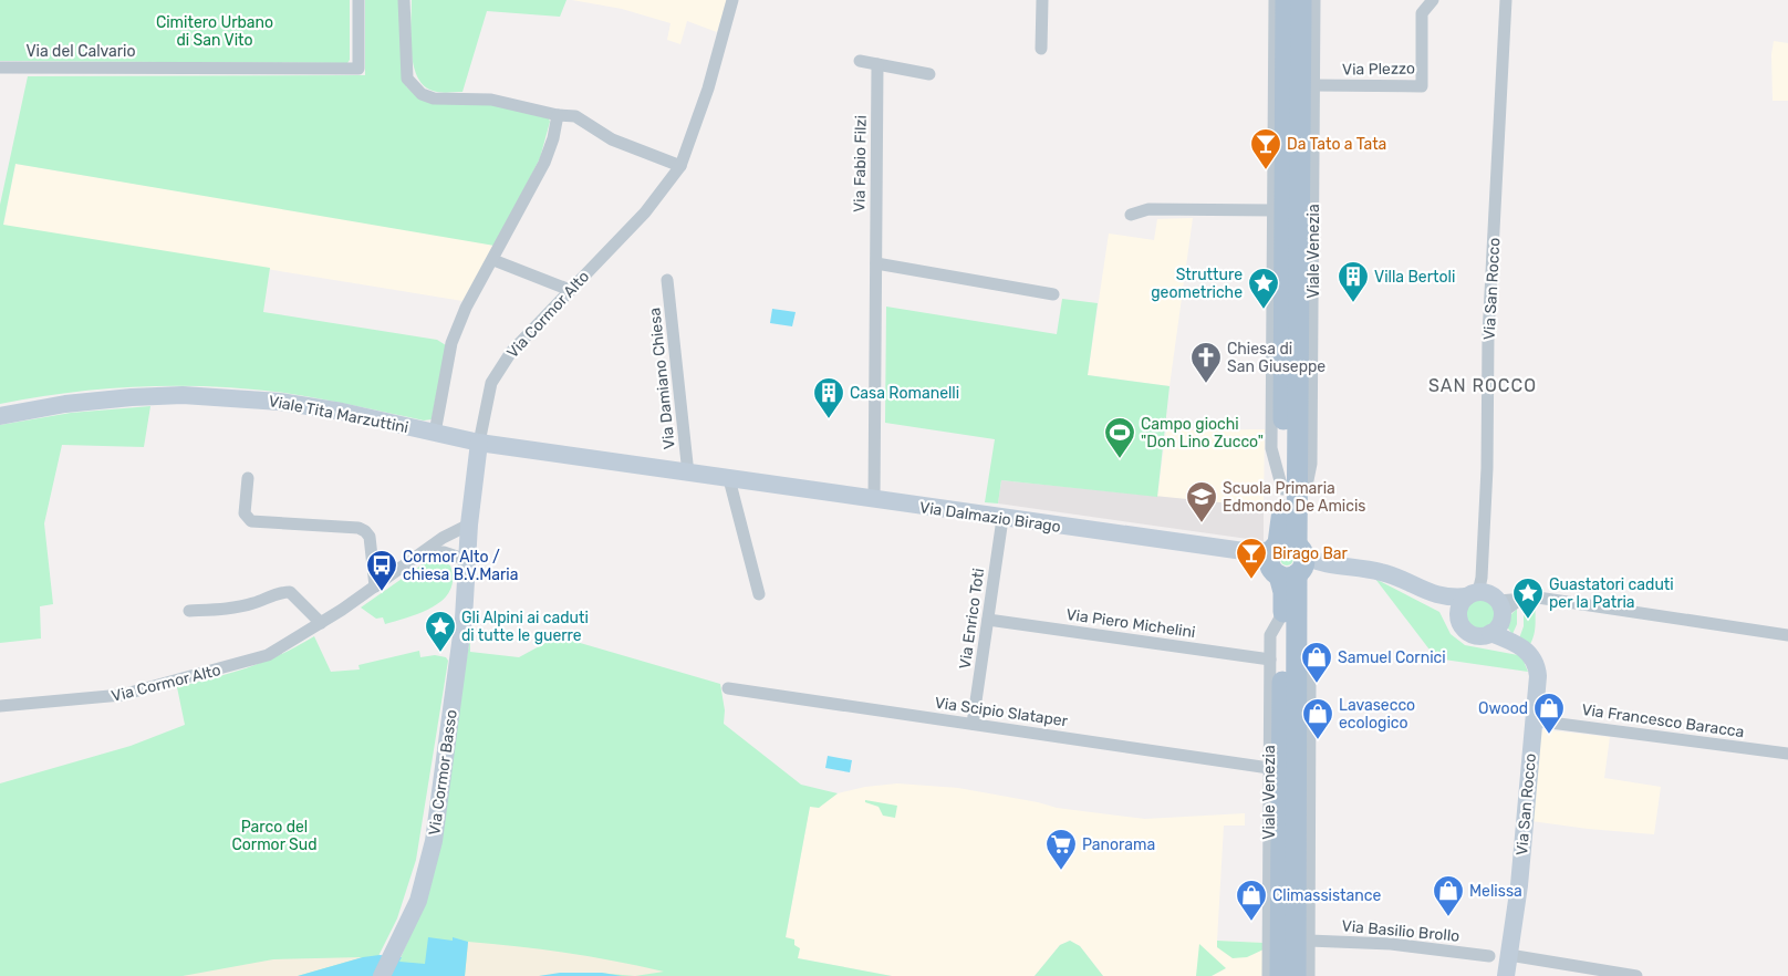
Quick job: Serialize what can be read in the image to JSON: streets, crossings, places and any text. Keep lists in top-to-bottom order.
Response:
{
  "streets": {
    "main road": ["Viale Venezia"],
    "street": [
      "Via del Calvario",
      "Via Plezzo",
      "Via Fabio Filzi",
      "Via San Rocco",
      "Via Cormor Alto",
      "Via Damiano Chiesa",
      "Viale Tita Marzuttini",
      "Via Dalmazio Birago",
      "Via Enrico Toti",
      "Via Piero Michelini",
      "Via Scipio Slataper",
      "Via Francesco Baracca",
      "Via Cormor Basso",
      "Via Basilio Brollo"
    ]
  },
  "crossings": [
    ["Via Plezzo", "Viale Venezia"],
    ["Via Fabio Filzi", "Via Dalmazio Birago"],
    ["Viale Venezia", "Via Dalmazio Birago"],
    ["Viale Venezia", "Via Piero Michelini"],
    ["Viale Venezia", "Via Scipio Slataper"],
    ["Viale Venezia", "Via Basilio Brollo"],
    ["Via San Rocco", "Via Francesco Baracca"],
    ["Via Cormor Alto", "Viale Tita Marzuttini"],
    ["Via Cormor Alto", "Via Dalmazio Birago"],
    ["Via Cormor Alto", "Via Cormor Basso"],
    ["Via Damiano Chiesa", "Via Dalmazio Birago"],
    ["Viale Tita Marzuttini", "Via Dalmazio Birago"],
    ["Via Dalmazio Birago", "Via Enrico Toti"],
    ["Via Enrico Toti", "Via Piero Michelini"],
    ["Via Enrico Toti", "Via Scipio Slataper"]
  ],
  "districts": ["SAN ROCCO"],
  "parks": ["Cimitero Urbano di San Vito", "Parco del Cormor Sud"],
  "places": {
    "bar": ["Da Tato a Tata", "Birago Bar"],
    "building": ["Villa Bertoli", "Casa Romanelli"],
    "place": ["Strutture geometriche", "Guastatori caduti per la Patria", "Gli Alpini ai caduti di tutte le guerre"],
    "church": ["Chiesa di San Giuseppe"],
    "sports": ["Campo giochi \"Don Lino Zucco\""],
    "school or university": ["Scuola Primaria Edmondo De Amicis"],
    "bus stop": ["Cormor Alto / chiesa B.V.Maria"],
    "shop": [
      "Samuel Cornici",
      "Owood",
      "Lavasecco ecologico",
      "Melissa",
      "Climassistance"
    ],
    "supermarket": ["Panorama"]
  }
}
